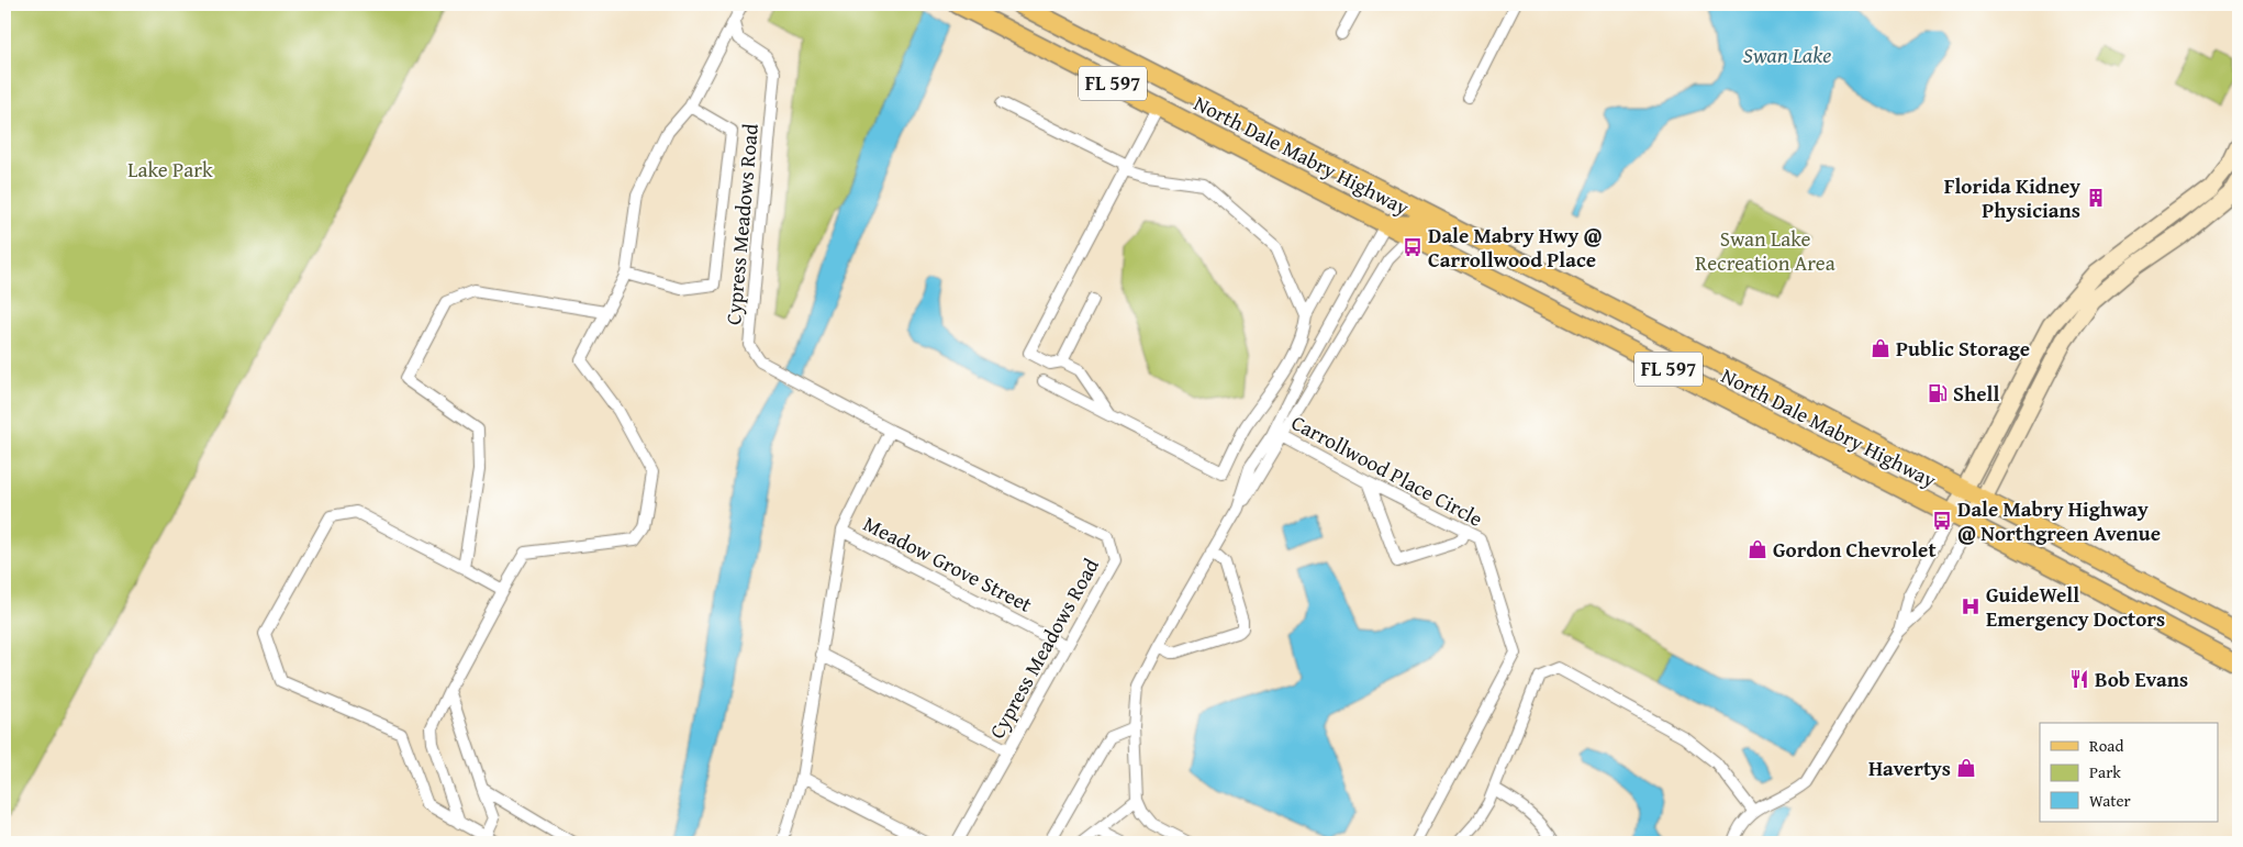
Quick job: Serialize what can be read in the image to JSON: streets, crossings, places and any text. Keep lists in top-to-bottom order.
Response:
{
  "streets": {
    "main road": ["FL 597", "North Dale Mabry Highway"],
    "street": ["Cypress Meadows Road", "Carrollwood Place Circle", "Meadow Grove Street"]
  },
  "crossings": [
    ["North Dale Mabry Highway", "Carrollwood Place Circle"],
    ["Cypress Meadows Road", "Meadow Grove Street"]
  ],
  "water": ["Swan Lake"],
  "parks": ["Lake Park", "Swan Lake Recreation Area"],
  "places": {
    "building": ["Florida Kidney Physicians"],
    "bus stop": ["Dale Mabry Hwy @ Carrollwood Place", "Dale Mabry Highway @ Northgreen Avenue"],
    "shop": ["Public Storage", "Gordon Chevrolet", "Havertys"],
    "fuel station": ["Shell"],
    "hospital": ["GuideWell Emergency Doctors"],
    "restaurant": ["Bob Evans"]
  },
  "legend": ["Road", "Park", "Water"]
}
